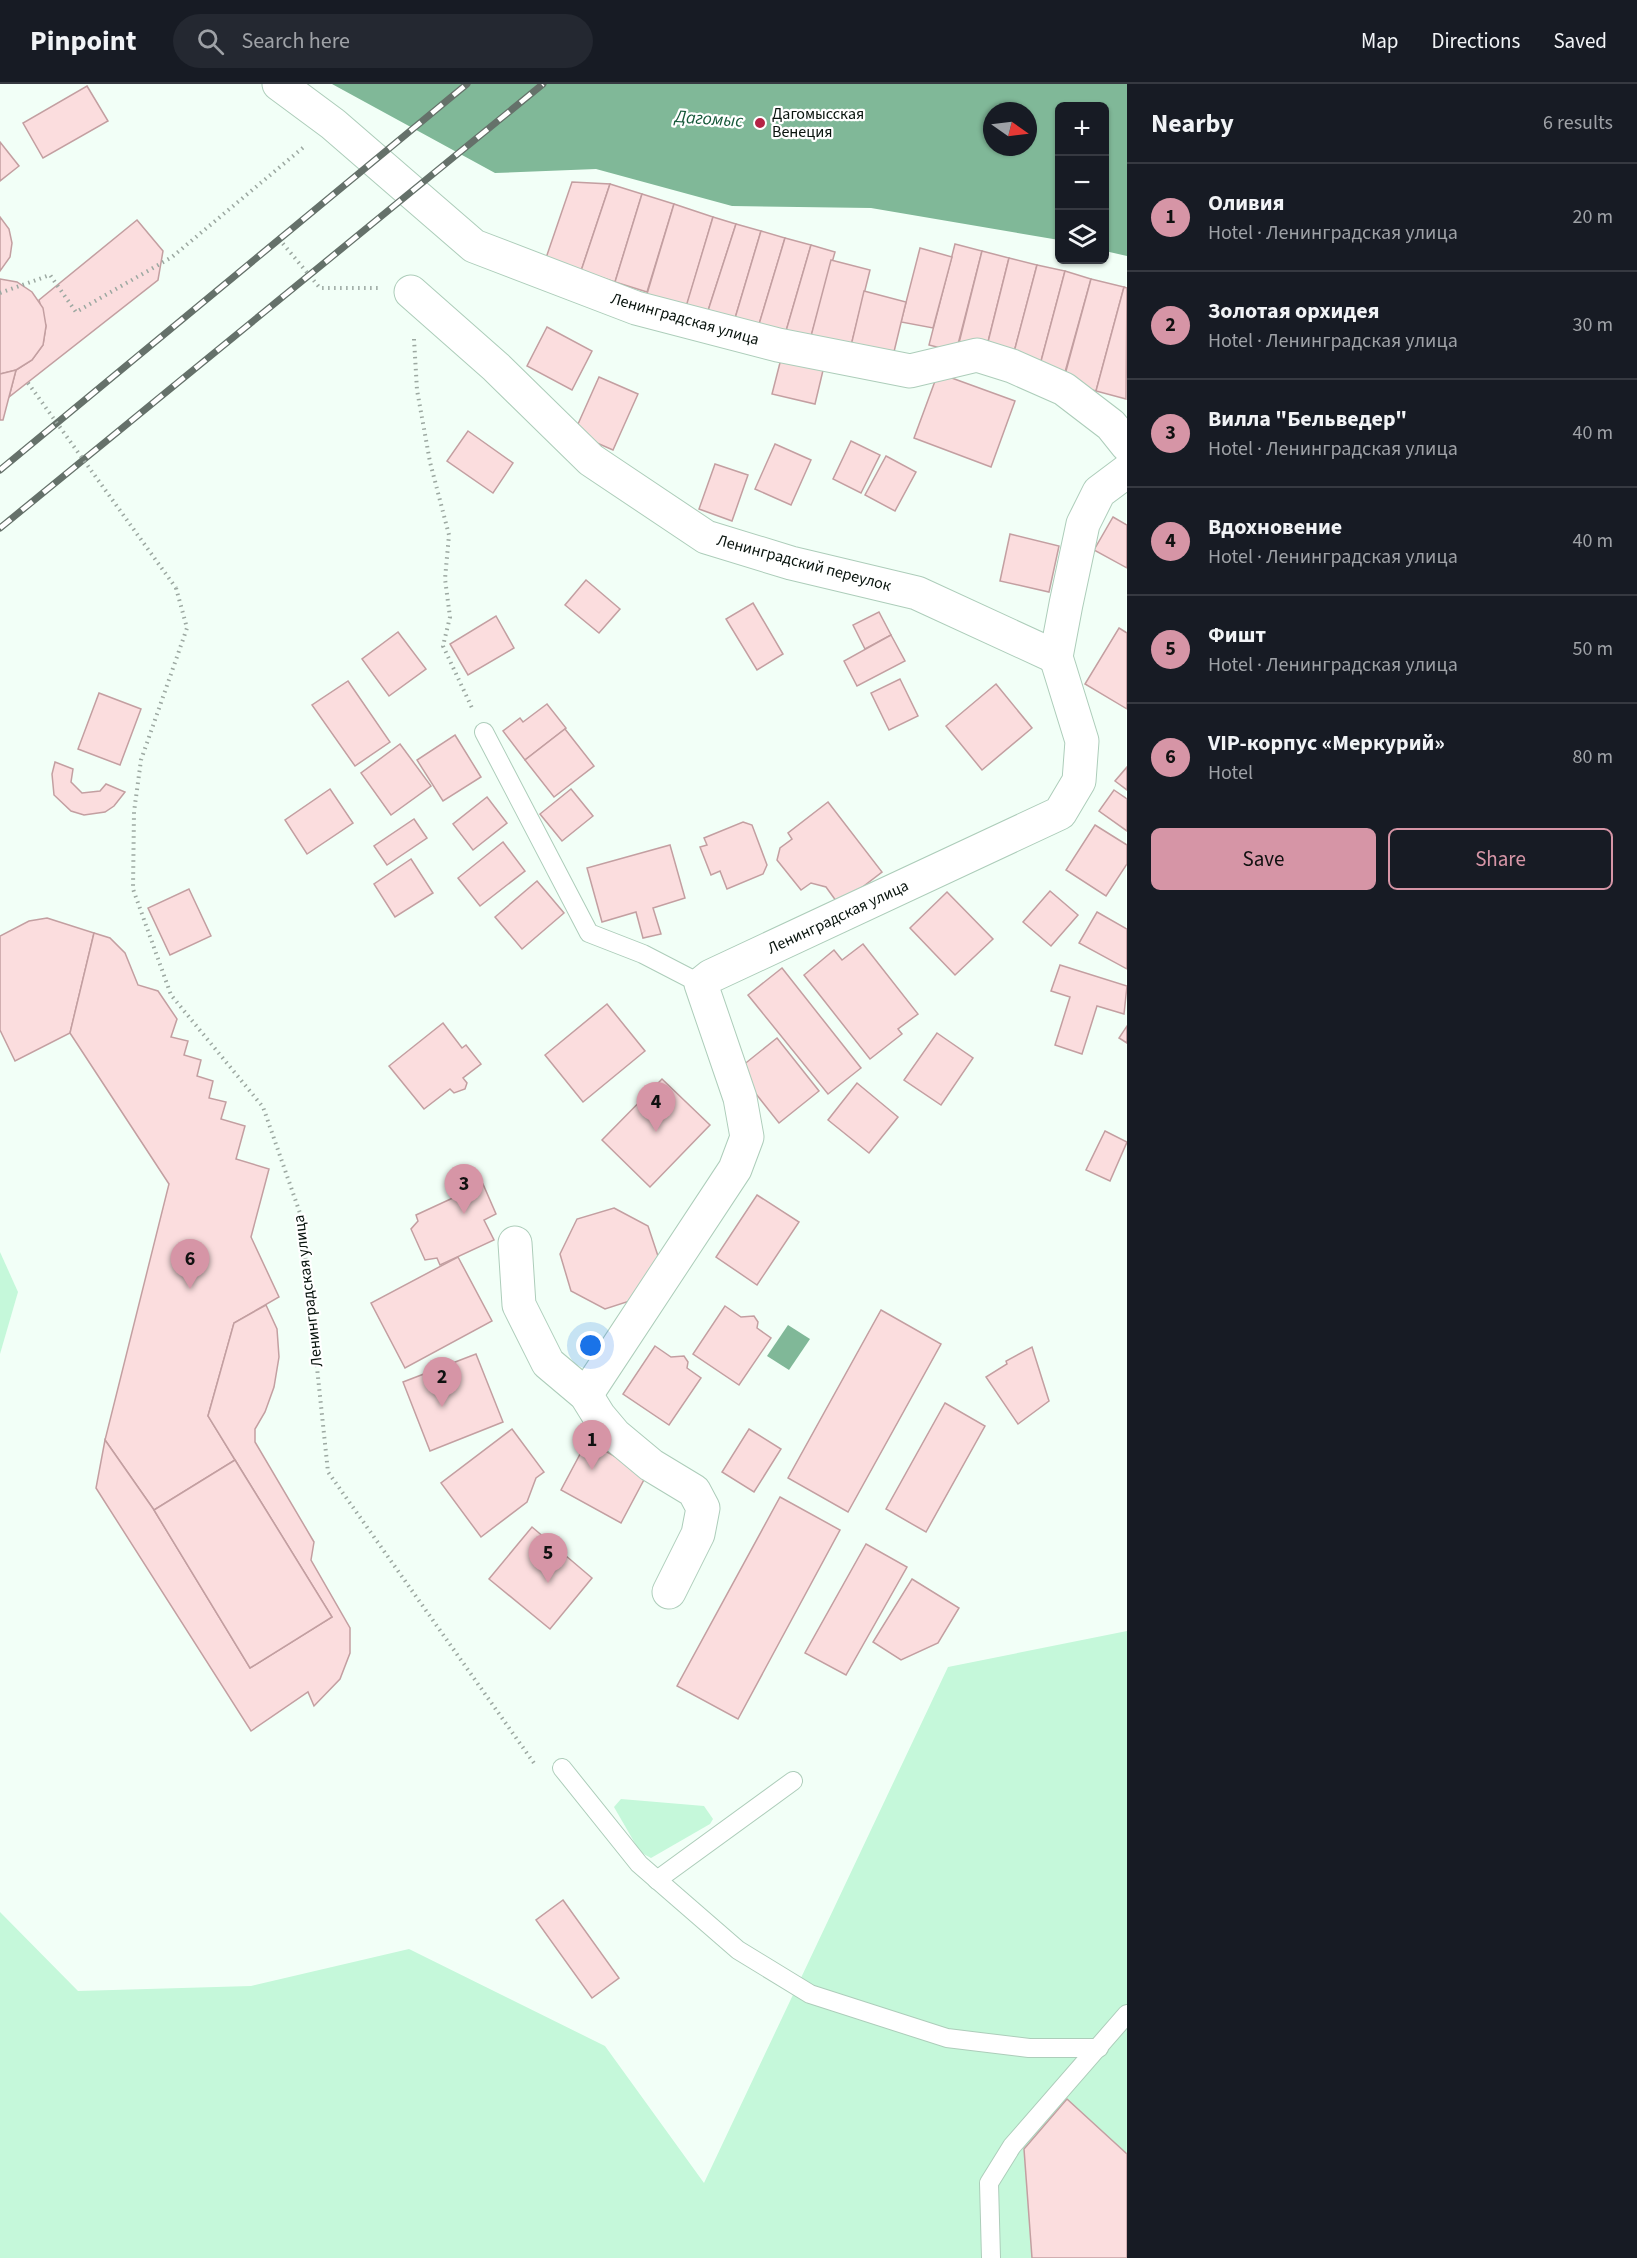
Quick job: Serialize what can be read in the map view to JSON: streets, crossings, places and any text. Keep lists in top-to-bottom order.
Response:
{
  "streets": {
    "street": ["Ленинградская улица", "Ленинградский переулок"]
  },
  "crossings": [
    ["Ленинградская улица", "Ленинградский переулок"]
  ],
  "water": ["Дагомыс"],
  "places": ["Дагомысская Венеция"],
  "north": "right",
  "page": {
    "header": "Pinpoint",
    "search": "Search here",
    "nav": ["Map", "Directions", "Saved"],
    "heading": ["Nearby", "6 results"],
    "map_buttons": ["+", "−"],
    "list": [
      {
        "mark": "1",
        "name": "Оливия",
        "note": "Hotel · Ленинградская улица",
        "value": "20 m"
      },
      {
        "mark": "2",
        "name": "Золотая орхидея",
        "note": "Hotel · Ленинградская улица",
        "value": "30 m"
      },
      {
        "mark": "3",
        "name": "Вилла \"Бельведер\"",
        "note": "Hotel · Ленинградская улица",
        "value": "40 m"
      },
      {
        "mark": "4",
        "name": "Вдохновение",
        "note": "Hotel · Ленинградская улица",
        "value": "40 m"
      },
      {
        "mark": "5",
        "name": "Фишт",
        "note": "Hotel · Ленинградская улица",
        "value": "50 m"
      },
      {
        "mark": "6",
        "name": "VIP-корпус «Меркурий»",
        "note": "Hotel",
        "value": "80 m"
      }
    ],
    "buttons": ["Save", "Share"],
    "pins": [
      "4",
      "3",
      "6",
      "2",
      "1",
      "5"
    ]
  }
}
